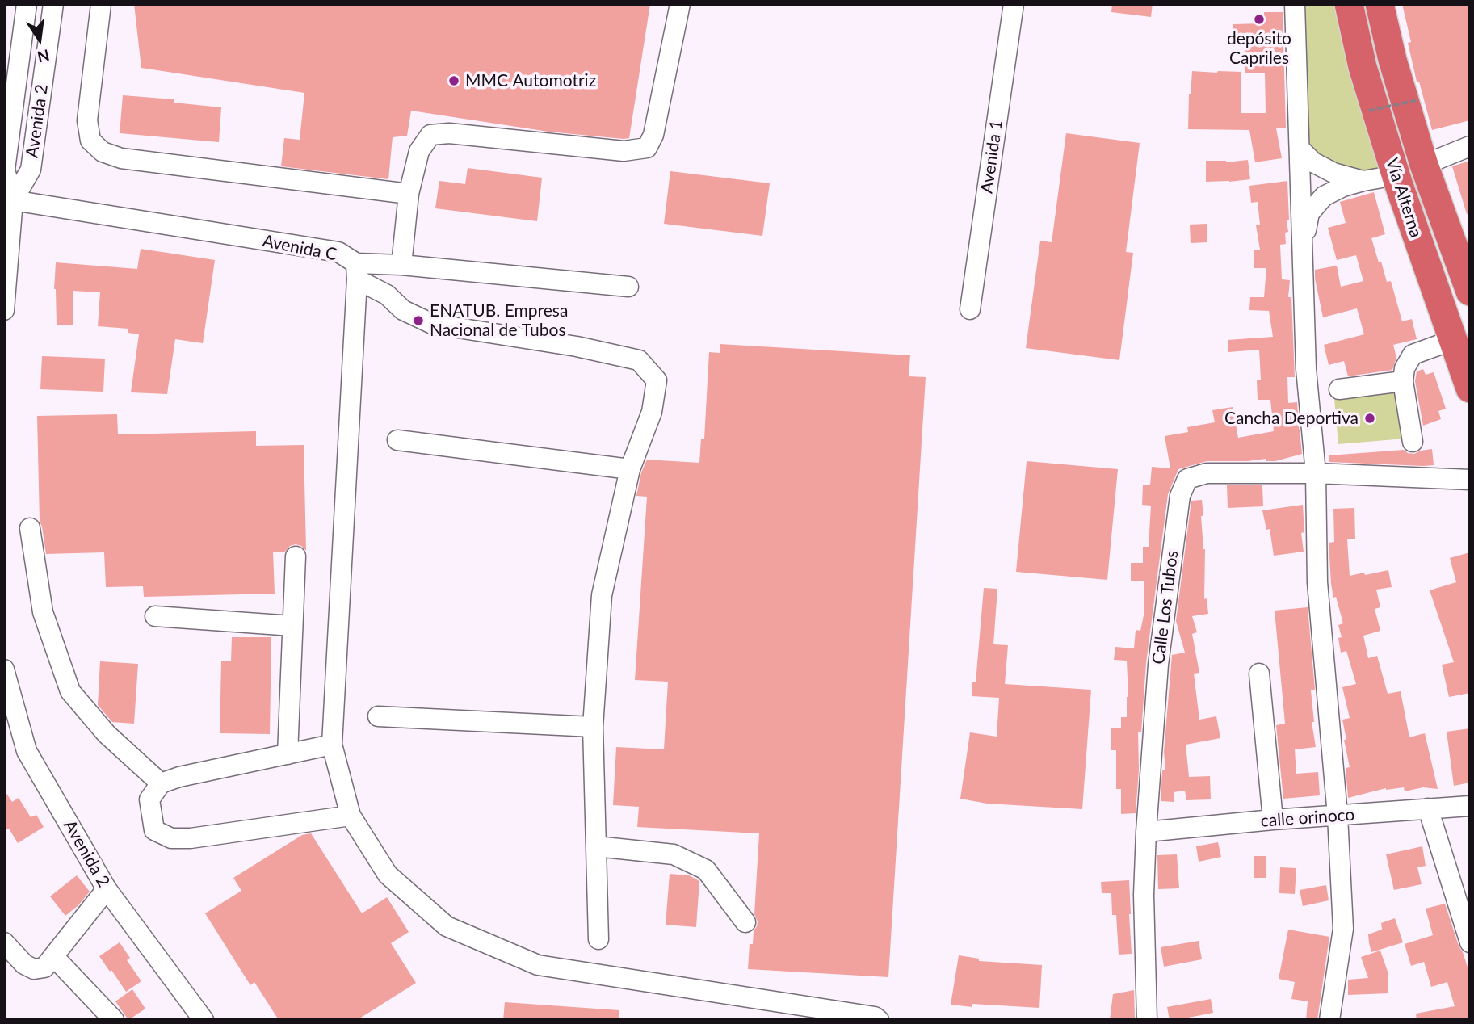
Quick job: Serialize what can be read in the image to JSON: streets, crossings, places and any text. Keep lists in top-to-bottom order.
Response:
{
  "streets": {
    "highway": ["Vía Alterna"],
    "street": [
      "Avenida 2",
      "Avenida 1",
      "Avenida C",
      "Calle Los Tubos",
      "calle orinoco"
    ]
  },
  "crossings": [
    ["Avenida 2", "Avenida C"],
    ["Calle Los Tubos", "calle orinoco"]
  ],
  "places": [
    "depósito Capriles",
    "MMC Automotriz",
    "ENATUB. Empresa Nacional de Tubos",
    "Cancha Deportiva"
  ],
  "north": "bottom"
}
